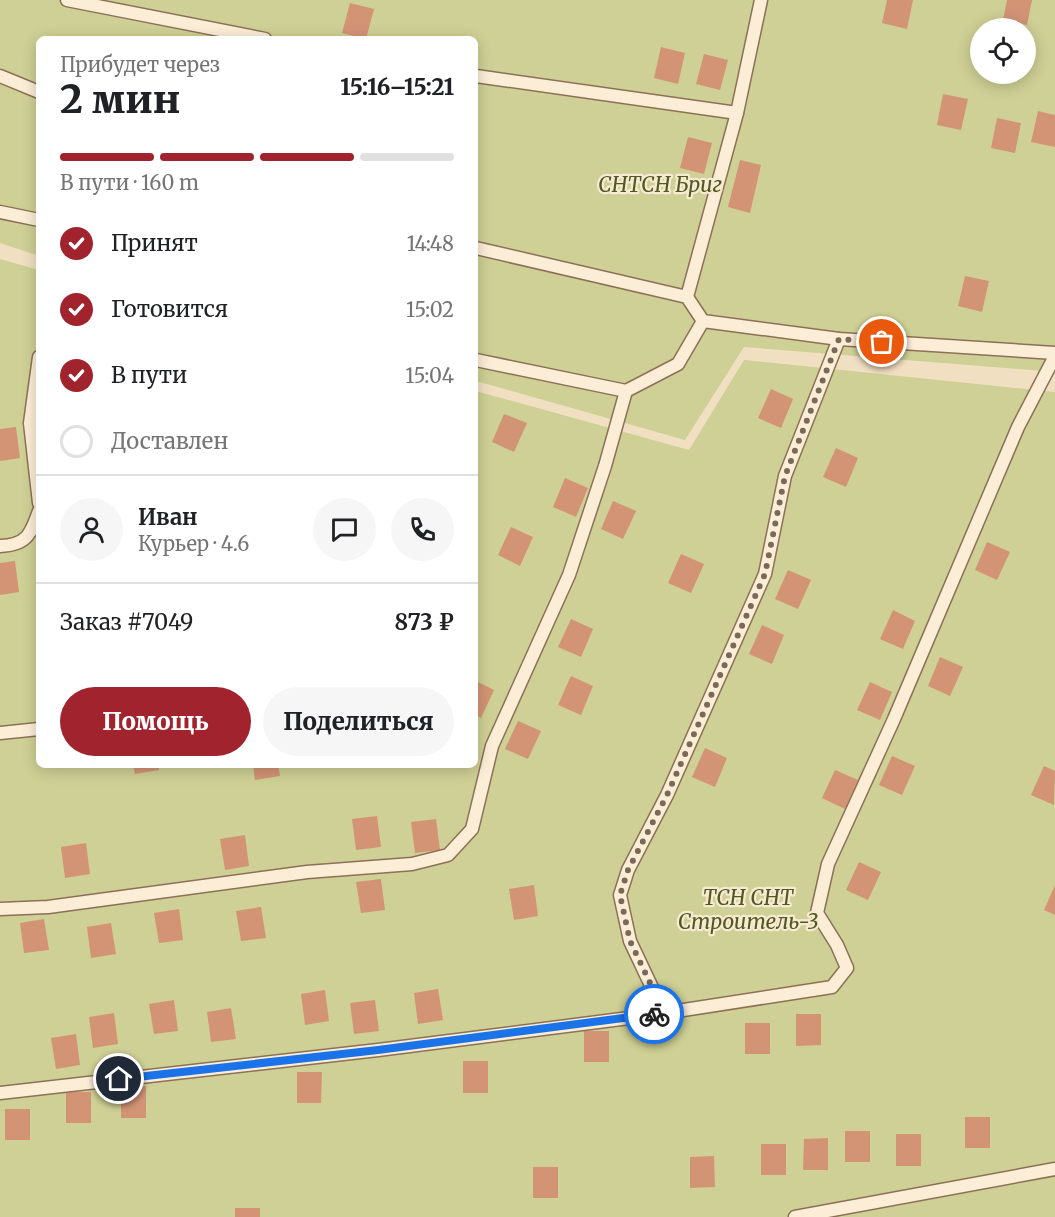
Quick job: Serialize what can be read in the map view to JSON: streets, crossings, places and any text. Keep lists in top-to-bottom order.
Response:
{
  "parks": ["СНТСН Бриг", "ТСН СНТ Строитель-3"],
  "page": {
    "heading": ["2 мин", "Прибудет через", "15:16–15:21"],
    "panel": [
      "Иван",
      "Курьер · 4.6",
      "Заказ #7049",
      "873 ₽"
    ],
    "bar": "В пути · 160 m",
    "list": [
      ["Принят", "14:48"],
      ["Готовится", "15:02"],
      ["В пути", "15:04"],
      "Доставлен"
    ],
    "buttons": ["Помощь", "Поделиться"]
  }
}
